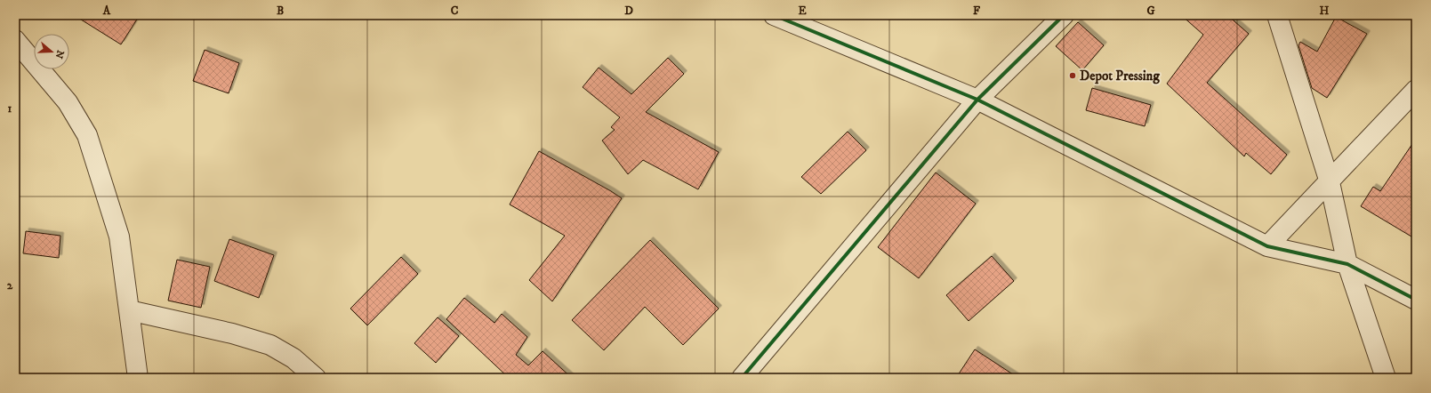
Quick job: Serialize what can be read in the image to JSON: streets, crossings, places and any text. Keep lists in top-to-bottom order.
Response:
{
  "places": ["Depot Pressing"],
  "north": "right",
  "grid": {
    "columns": [
      "A",
      "B",
      "C",
      "D",
      "E",
      "F",
      "G",
      "H"
    ],
    "rows": ["1", "2"]
  }
}
